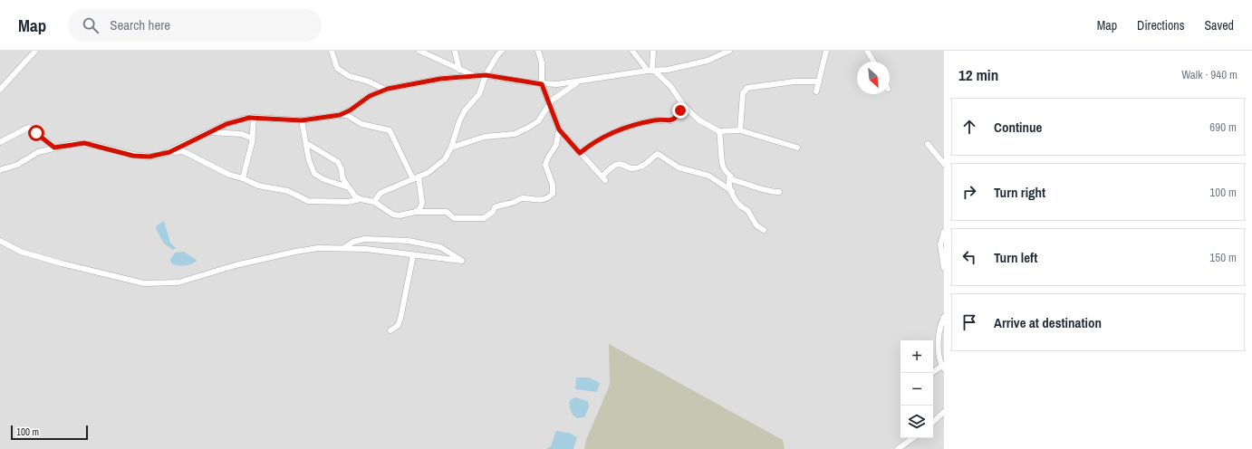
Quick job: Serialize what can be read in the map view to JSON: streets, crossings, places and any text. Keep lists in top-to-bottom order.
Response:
{
  "scale_bar": "100 m",
  "north": "bottom right",
  "page": {
    "header": "Map",
    "search": "Search here",
    "nav": ["Map", "Directions", "Saved"],
    "heading": ["12 min", "Walk · 940 m"],
    "list": [
      ["Continue", "690 m"],
      ["Turn right", "100 m"],
      ["Turn left", "150 m"],
      "Arrive at destination"
    ],
    "map_buttons": ["+", "−"],
    "scale": "100 m"
  }
}
